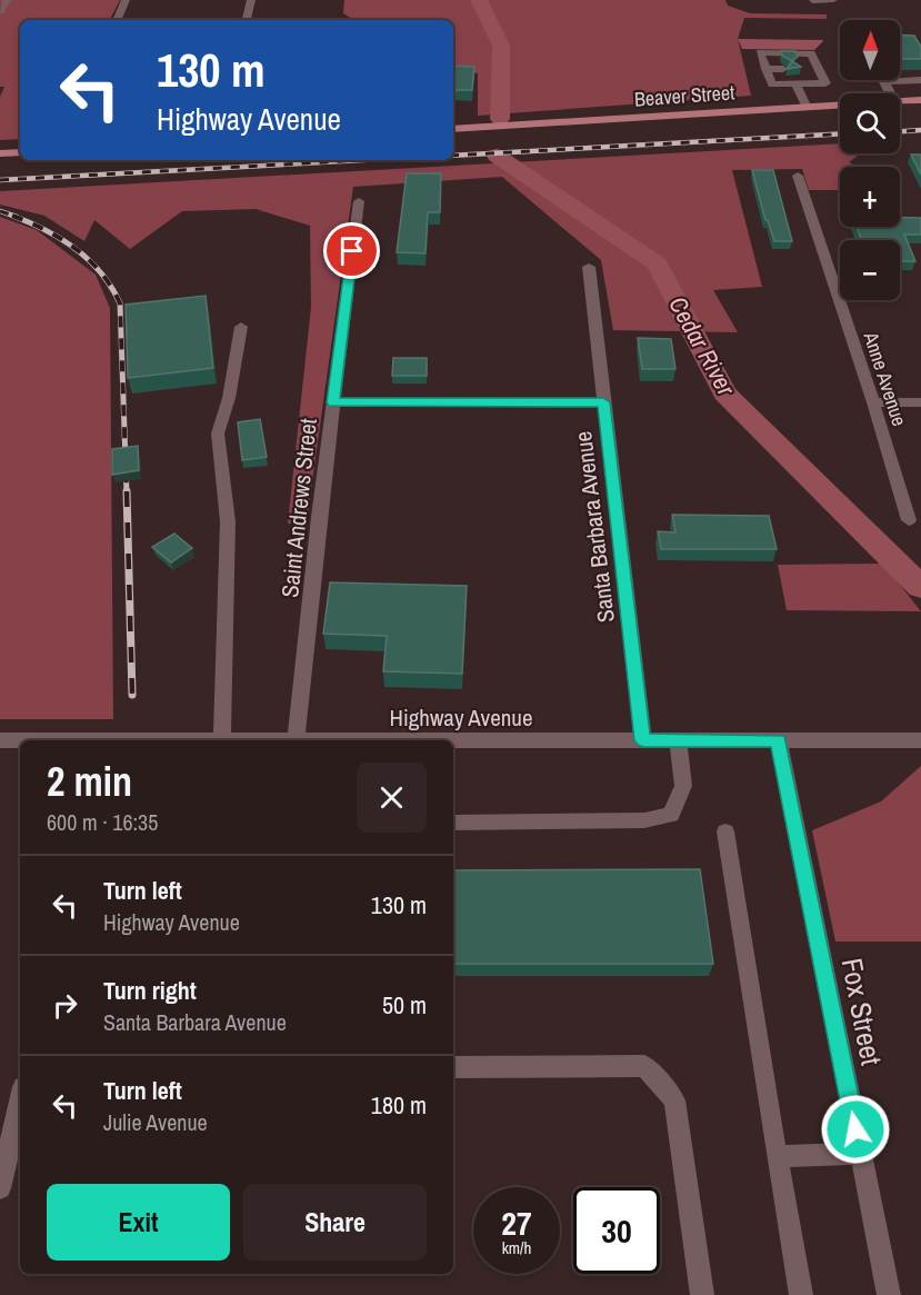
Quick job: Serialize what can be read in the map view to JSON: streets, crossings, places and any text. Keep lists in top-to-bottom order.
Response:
{
  "streets": {
    "main road": ["Beaver Street"],
    "street": [
      "Anne Avenue",
      "Saint Andrews Street",
      "Santa Barbara Avenue",
      "Highway Avenue",
      "Fox Street"
    ]
  },
  "crossings": [
    ["Saint Andrews Street", "Highway Avenue"],
    ["Santa Barbara Avenue", "Highway Avenue"],
    ["Highway Avenue", "Fox Street"]
  ],
  "water": ["Cedar River"],
  "north": "top",
  "page": {
    "map_buttons": ["+", "−"],
    "turn": ["130 m", "Highway Avenue"],
    "heading": ["2 min", "600 m · 16:35"],
    "list": [
      {
        "name": "Turn left",
        "note": "Highway Avenue",
        "value": "130 m"
      },
      {
        "name": "Turn right",
        "note": "Santa Barbara Avenue",
        "value": "50 m"
      },
      {
        "name": "Turn left",
        "note": "Julie Avenue",
        "value": "180 m"
      }
    ],
    "buttons": ["Exit", "Share"],
    "speed": "27 km/h",
    "limit": "30"
  }
}
